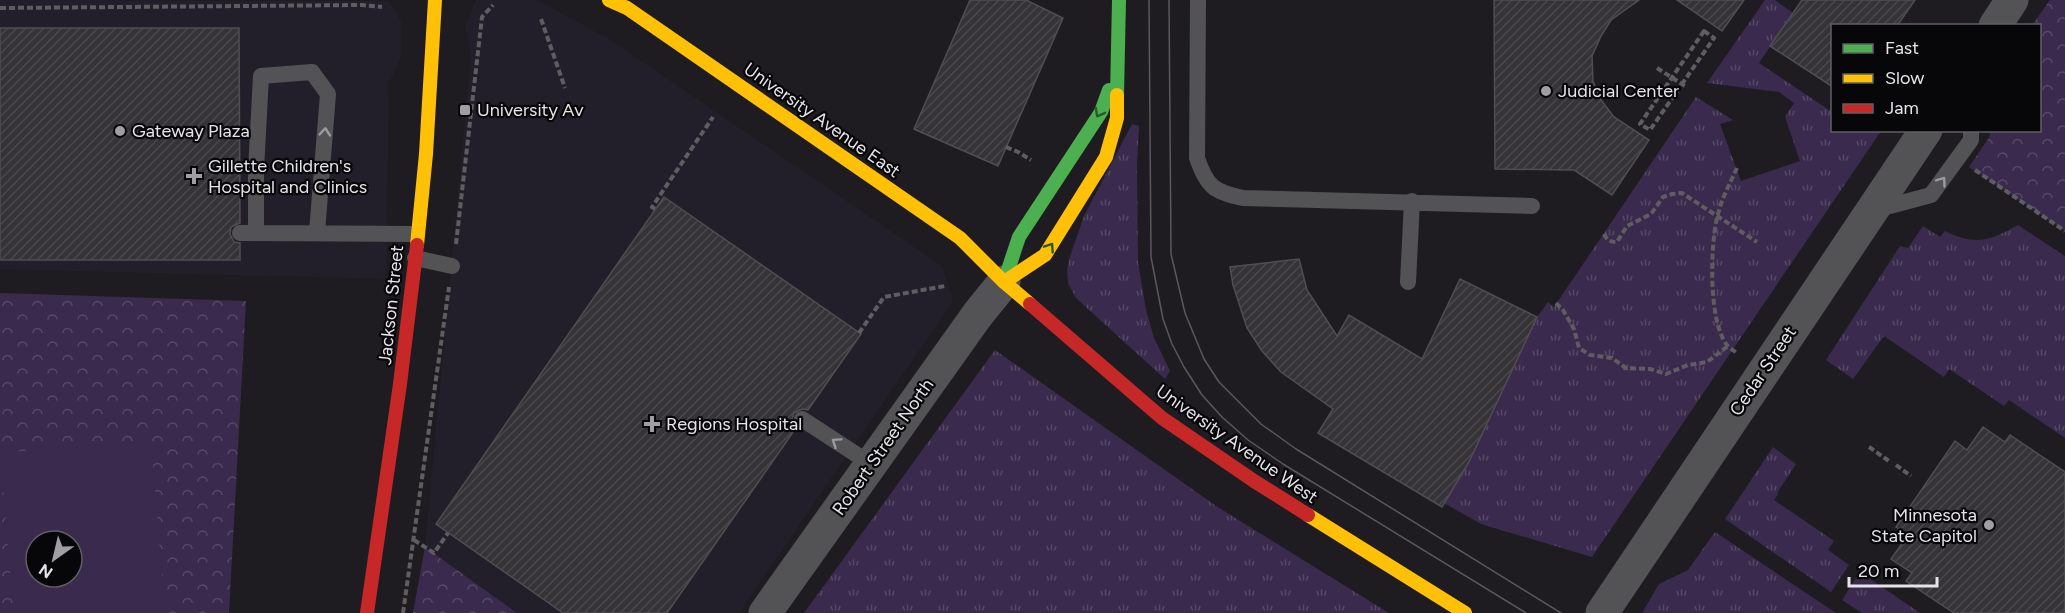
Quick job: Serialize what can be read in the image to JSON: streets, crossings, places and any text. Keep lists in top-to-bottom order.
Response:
{
  "streets": {
    "street": [
      "University Avenue East",
      "Jackson Street",
      "Cedar Street",
      "University Avenue West",
      "Robert Street North"
    ]
  },
  "crossings": [
    ["University Avenue East", "University Avenue West"],
    ["University Avenue East", "Robert Street North"],
    ["University Avenue West", "Robert Street North"]
  ],
  "places": {
    "other": ["Judicial Center", "Gateway Plaza", "Minnesota State Capitol"],
    "transit": ["University Av"],
    "health": ["Gillette Children's Hospital and Clinics", "Regions Hospital"]
  },
  "legend": ["Fast", "Slow", "Jam"],
  "scale_bar": "20 m",
  "north": "bottom left"
}
